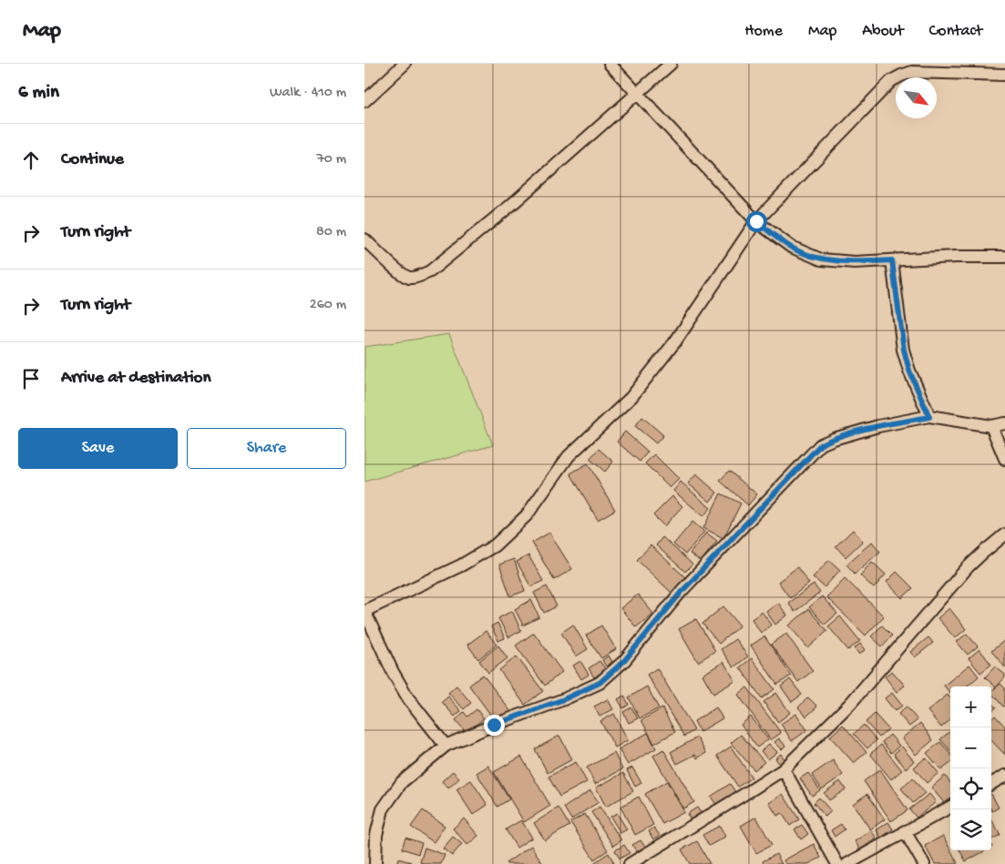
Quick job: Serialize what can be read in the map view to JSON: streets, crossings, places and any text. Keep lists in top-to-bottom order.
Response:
{
  "north": "bottom right",
  "page": {
    "header": "Map",
    "nav": [
      "Home",
      "Map",
      "About",
      "Contact"
    ],
    "heading": ["6 min", "Walk · 410 m"],
    "list": [
      ["Continue", "70 m"],
      ["Turn right", "80 m"],
      ["Turn right", "260 m"],
      "Arrive at destination"
    ],
    "buttons": ["Save", "Share"],
    "map_buttons": ["+", "−"]
  }
}
